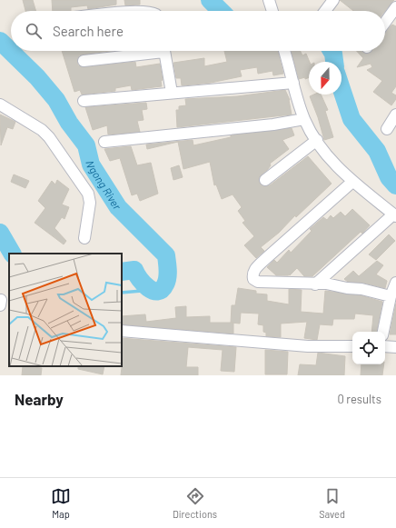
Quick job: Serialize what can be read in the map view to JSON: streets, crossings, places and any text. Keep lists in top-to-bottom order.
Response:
{
  "water": ["Ngong River"],
  "north": "bottom",
  "page": {
    "search": "Search here",
    "heading": ["Nearby", "0 results"],
    "nav": ["Map", "Directions", "Saved"]
  }
}
